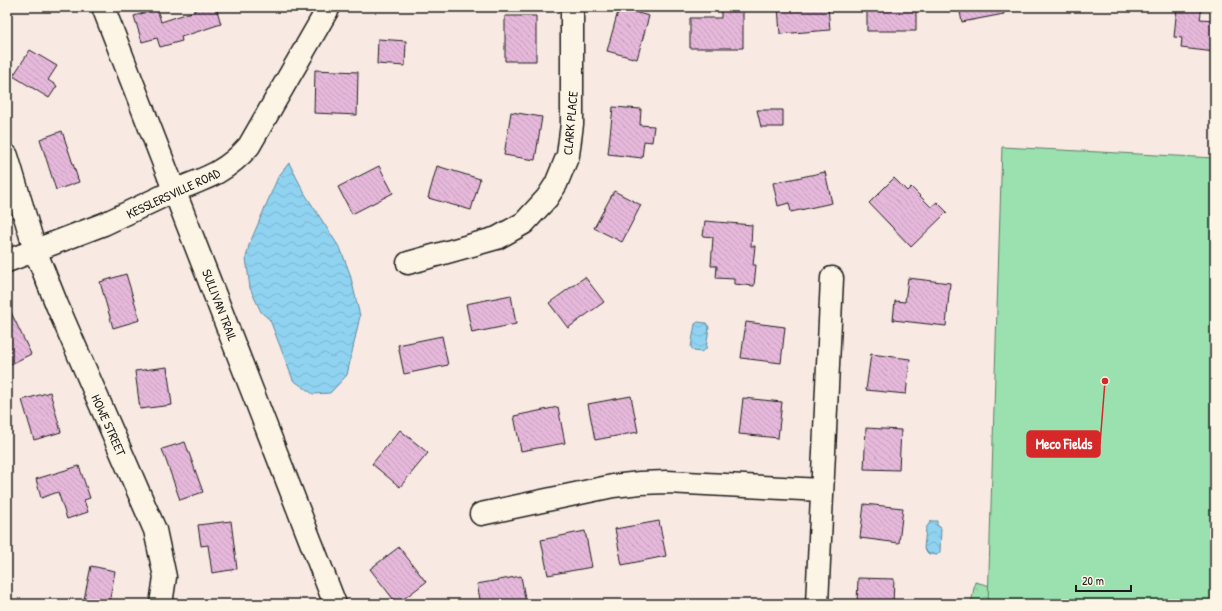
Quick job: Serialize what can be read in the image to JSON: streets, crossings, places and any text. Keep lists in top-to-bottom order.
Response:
{
  "streets": {
    "street": [
      "CLARK PLACE",
      "KESSLERSVILLE ROAD",
      "SULLIVAN TRAIL",
      "HOWE STREET"
    ]
  },
  "crossings": [
    ["KESSLERSVILLE ROAD", "SULLIVAN TRAIL"],
    ["KESSLERSVILLE ROAD", "HOWE STREET"]
  ],
  "places": ["Meco Fields"],
  "scale_bar": "20 m"
}
